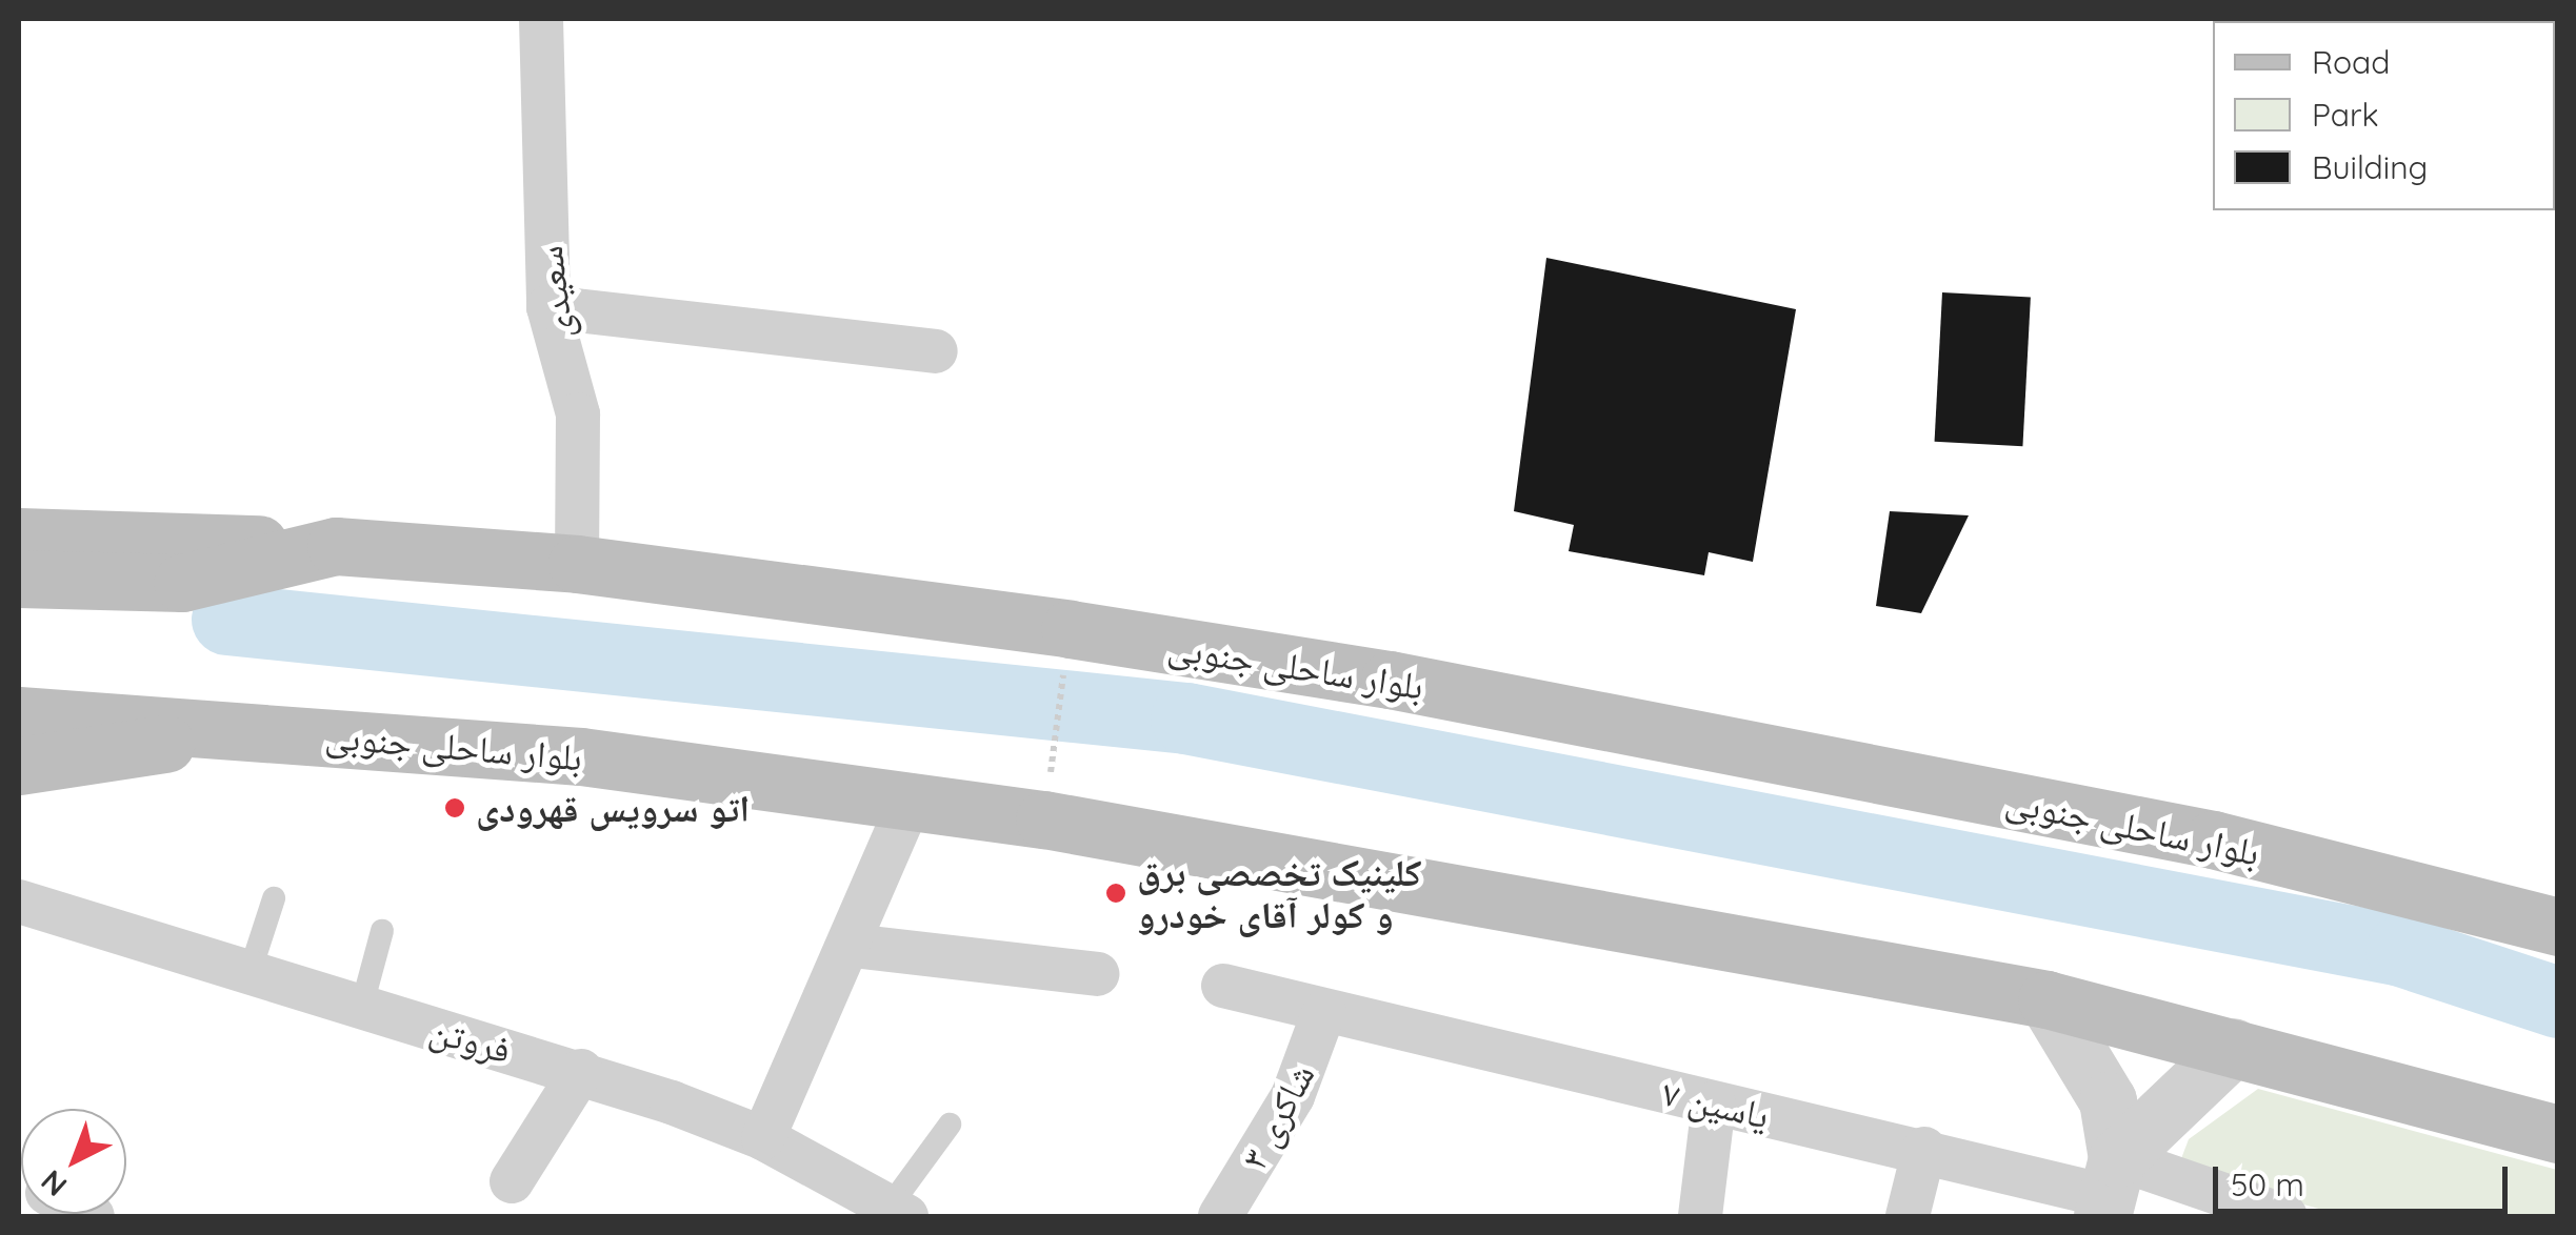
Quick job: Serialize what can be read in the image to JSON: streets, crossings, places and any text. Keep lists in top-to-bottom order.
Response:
{
  "streets": {
    "main road": ["بلوار ساحلی جنوبی"],
    "street": [
      "سعیدی",
      "فروتن",
      "یاسین ۷",
      "شاکری ۳"
    ]
  },
  "crossings": [
    ["سعیدی", "بلوار ساحلی جنوبی"],
    ["یاسین ۷", "شاکری ۳"]
  ],
  "places": ["اتو سرویس قهرودی", "کلینیک تخصصی برق و کولر آقای خودرو"],
  "legend": ["Road", "Park", "Building"],
  "scale_bar": "50 m",
  "north": "bottom left"
}
